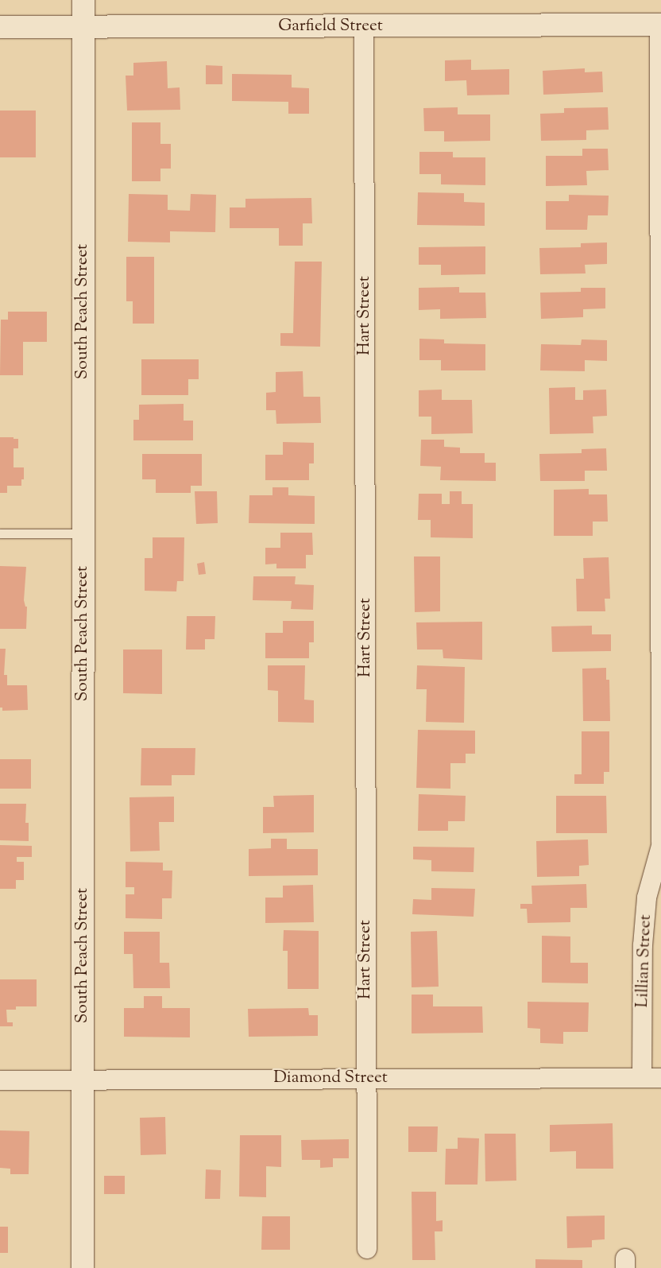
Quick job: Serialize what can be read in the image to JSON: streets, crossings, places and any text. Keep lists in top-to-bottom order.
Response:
{
  "streets": {
    "street": [
      "Garfield Street",
      "South Peach Street",
      "Hart Street",
      "Lillian Street",
      "Diamond Street"
    ]
  },
  "crossings": [
    ["Garfield Street", "South Peach Street"],
    ["Garfield Street", "Hart Street"],
    ["South Peach Street", "Diamond Street"],
    ["Hart Street", "Diamond Street"],
    ["Lillian Street", "Diamond Street"]
  ]
}
